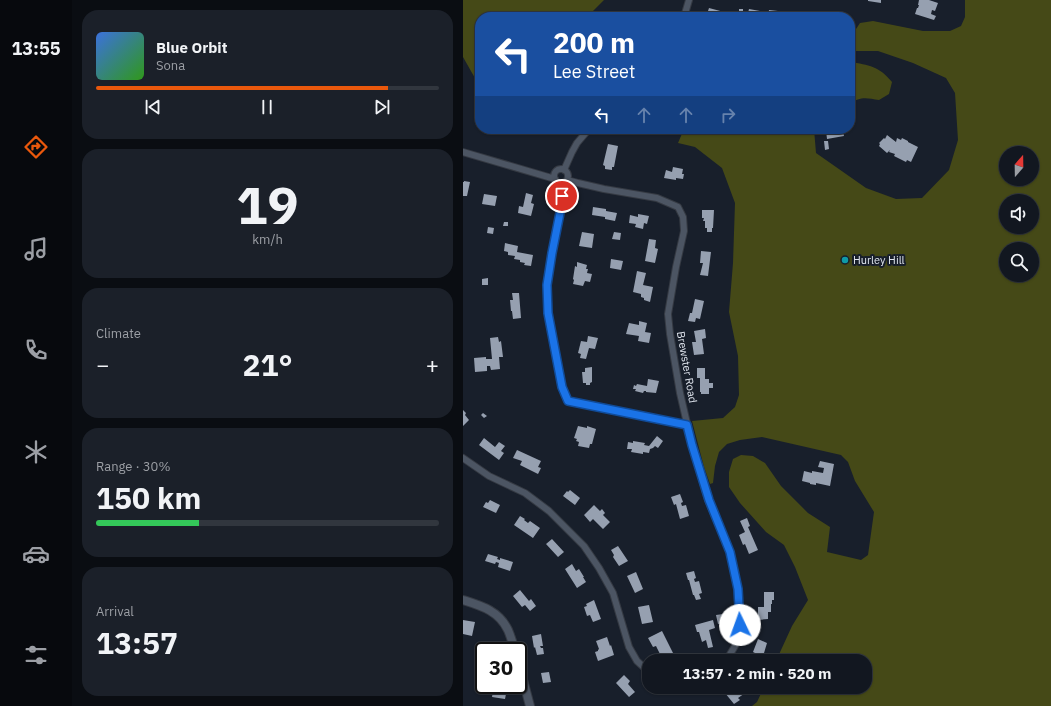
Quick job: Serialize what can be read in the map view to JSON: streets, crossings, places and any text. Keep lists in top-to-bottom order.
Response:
{
  "streets": {
    "street": ["Brewster Road"]
  },
  "places": ["Hurley Hill"],
  "north": "top",
  "page": {
    "tabs": "13:55",
    "turn": ["200 m", "Lee Street"],
    "song": ["Blue Orbit", "Sona"],
    "tile": [
      ["19", "km/h"],
      "Climate",
      ["Range · 30%", "150 km"],
      ["Arrival", "13:57"]
    ],
    "heat": ["−", "21°", "+"],
    "limit": "30",
    "trip": "13:57 · 2 min · 520 m"
  }
}
